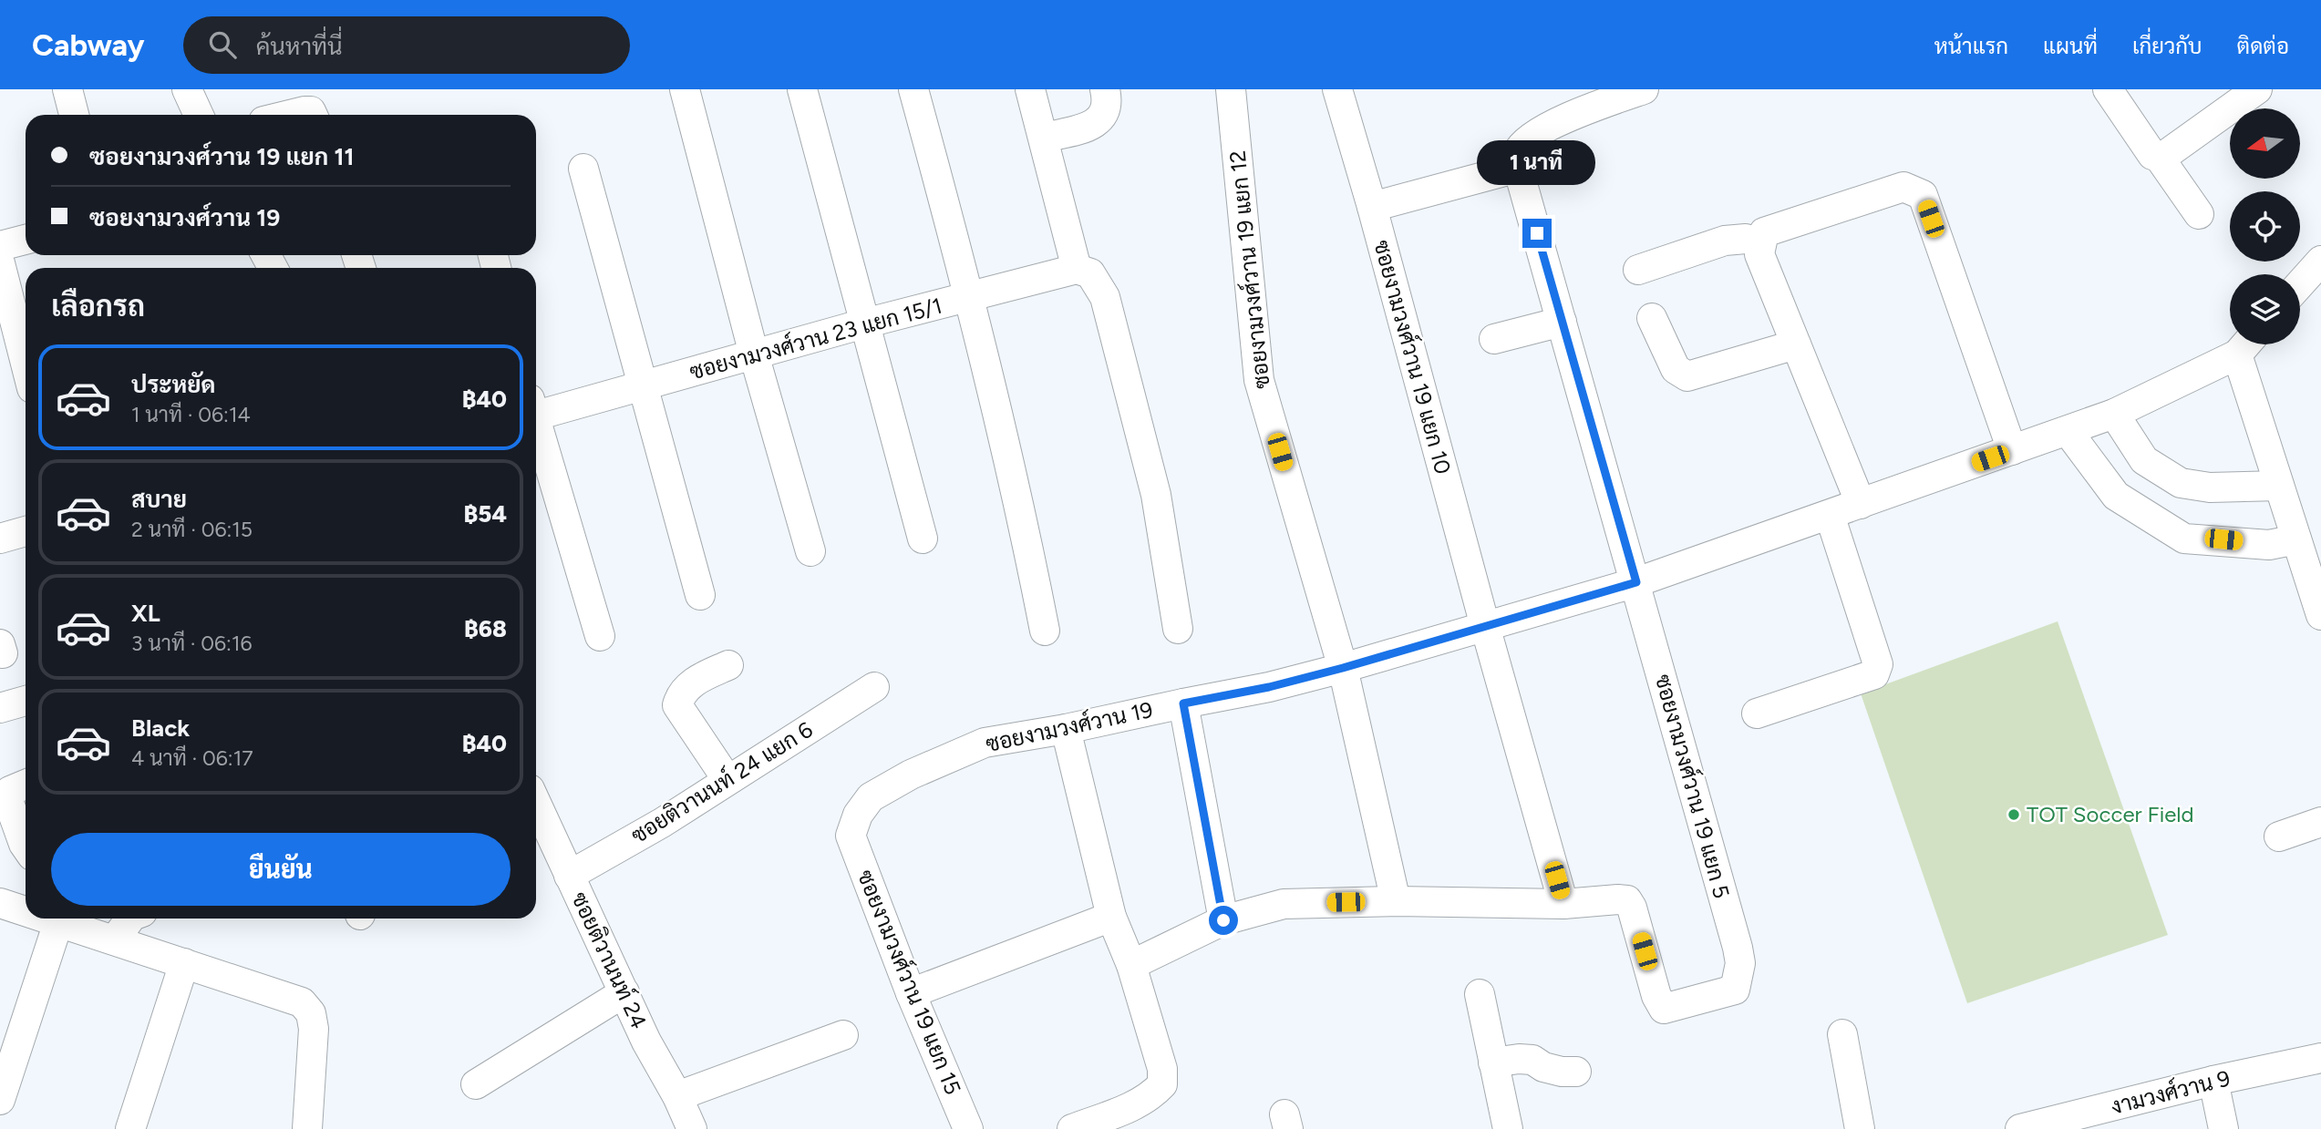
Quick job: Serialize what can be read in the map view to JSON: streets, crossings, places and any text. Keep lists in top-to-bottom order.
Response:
{
  "streets": {
    "street": [
      "ซอยงามวงศ์วาน 19 แยก 12",
      "ซอยงามวงศ์วาน 23 แยก 15/1",
      "ซอยงามวงศ์วาน 19 แยก 10",
      "ซอยงามวงศ์วาน 19",
      "ซอยติวานนท์ 24 แยก 6",
      "ซอยงามวงศ์วาน 19 แยก 5",
      "ซอยติวานนท์ 24",
      "ซอยงามวงศ์วาน 19 แยก 15",
      "งามวงศ์วาน 9"
    ]
  },
  "crossings": [
    ["ซอยงามวงศ์วาน 19 แยก 12", "ซอยงามวงศ์วาน 19"],
    ["ซอยงามวงศ์วาน 19 แยก 10", "ซอยงามวงศ์วาน 19"],
    ["ซอยงามวงศ์วาน 19 แยก 10", "ซอยงามวงศ์วาน 19 แยก 5"],
    ["ซอยงามวงศ์วาน 19", "ซอยงามวงศ์วาน 19 แยก 5"],
    ["ซอยงามวงศ์วาน 19", "ซอยงามวงศ์วาน 19 แยก 15"],
    ["ซอยติวานนท์ 24 แยก 6", "ซอยติวานนท์ 24"]
  ],
  "places": ["TOT Soccer Field"],
  "north": "left",
  "page": {
    "header": "Cabway",
    "search": "ค้นหาที่นี่",
    "nav": [
      "หน้าแรก",
      "แผนที่",
      "เกี่ยวกับ",
      "ติดต่อ"
    ],
    "banner": ["ซอยงามวงศ์วาน 19 แยก 11", "ซอยงามวงศ์วาน 19"],
    "bubble": "1 นาที",
    "heading": "เลือกรถ",
    "list": [
      {
        "name": "ประหยัด",
        "note": "1 นาที · 06:14",
        "value": "฿40"
      },
      {
        "name": "สบาย",
        "note": "2 นาที · 06:15",
        "value": "฿54"
      },
      {
        "name": "XL",
        "note": "3 นาที · 06:16",
        "value": "฿68"
      },
      {
        "name": "Black",
        "note": "4 นาที · 06:17",
        "value": "฿40"
      }
    ],
    "buttons": "ยืนยัน"
  }
}
